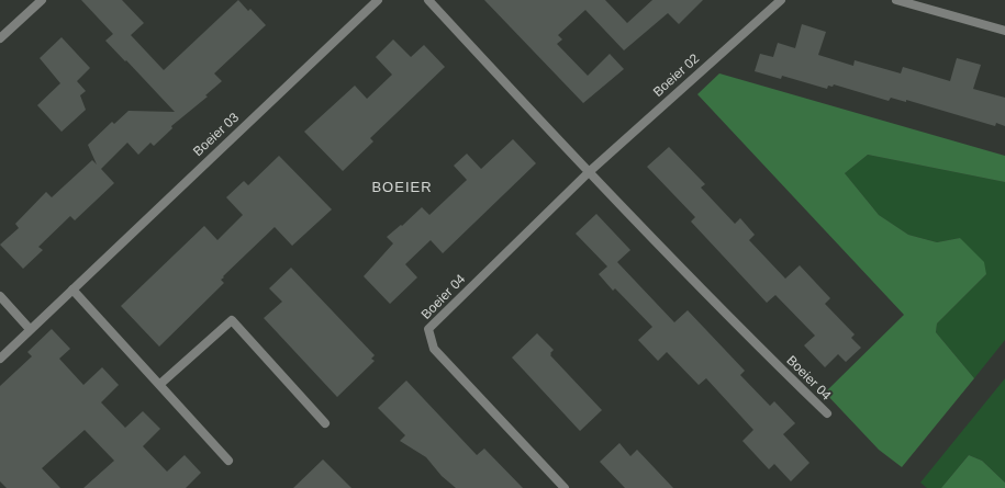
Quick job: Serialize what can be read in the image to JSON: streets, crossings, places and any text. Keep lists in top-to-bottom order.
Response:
{
  "streets": {
    "street": ["Boeier 02", "Boeier 03", "Boeier 04"]
  },
  "crossings": [
    ["Boeier 02", "Boeier 04"]
  ],
  "districts": ["BOEIER"]
}
